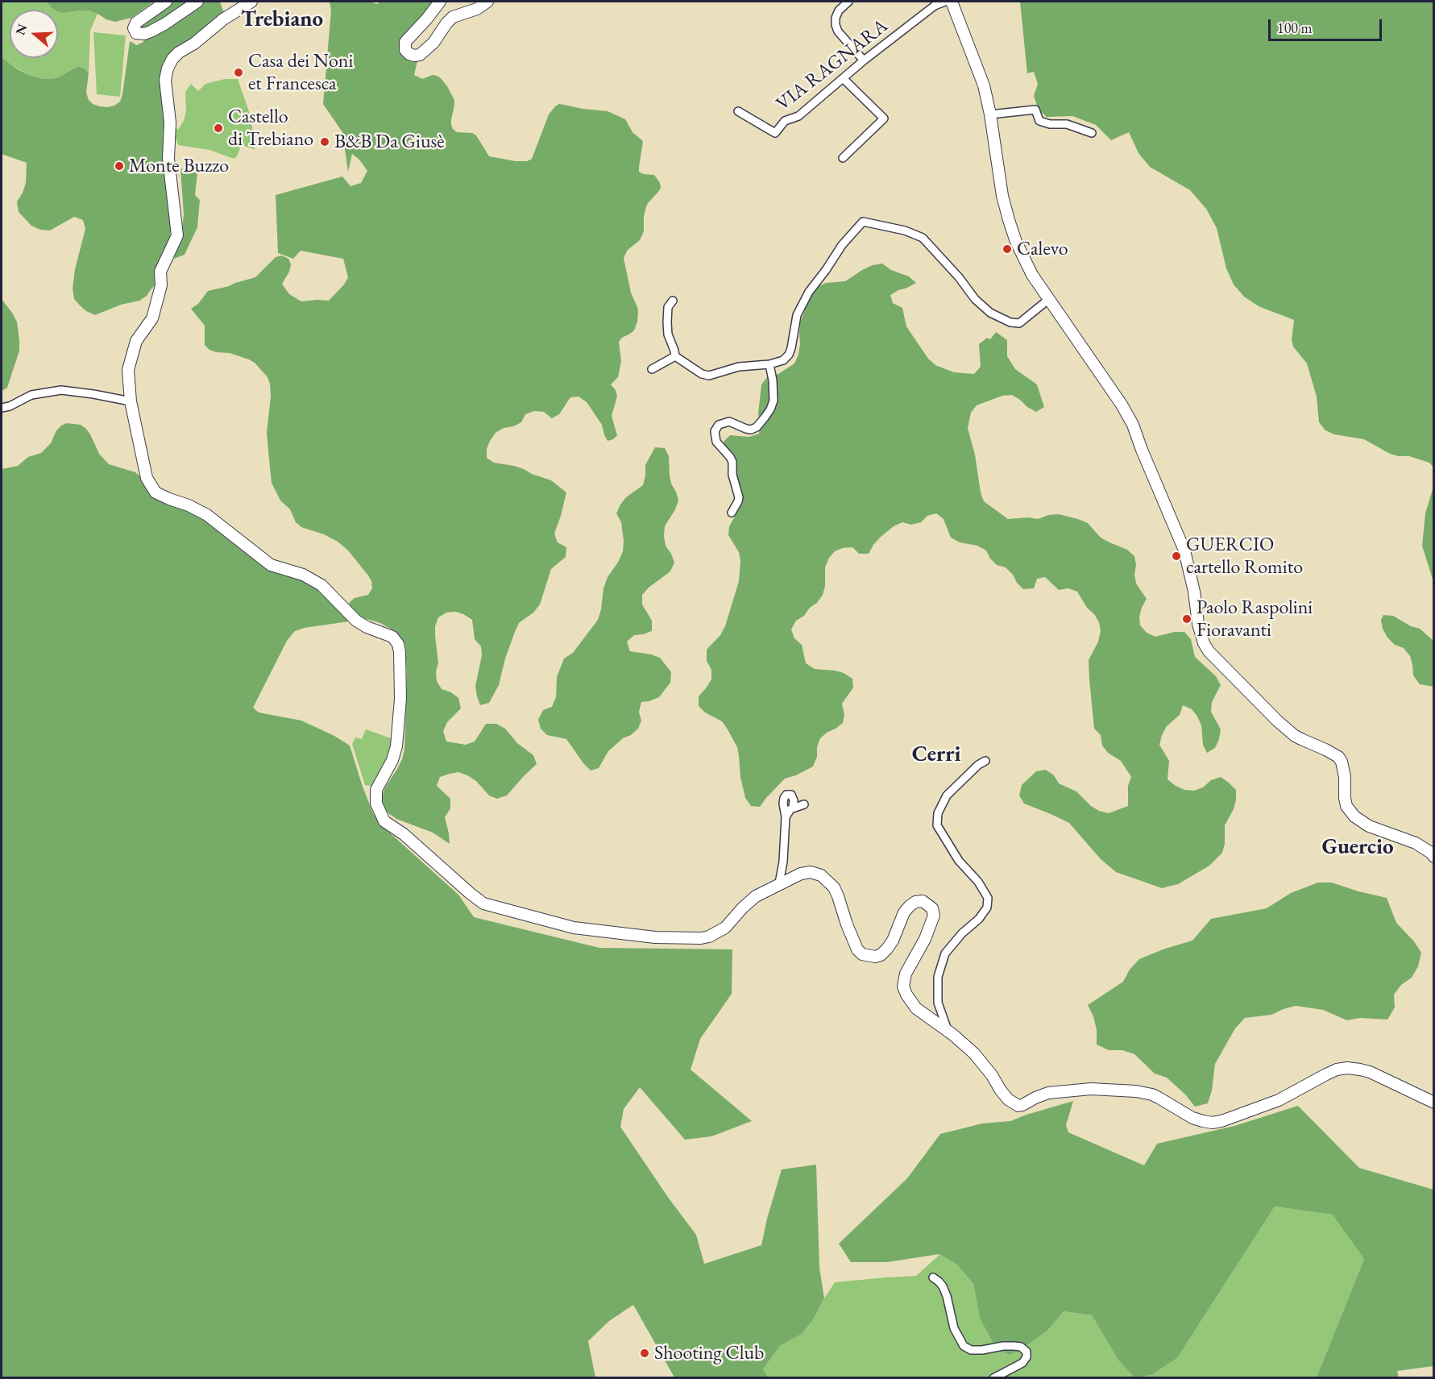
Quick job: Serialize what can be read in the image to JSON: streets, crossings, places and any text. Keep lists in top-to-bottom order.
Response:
{
  "streets": {
    "street": ["VIA RAGNARA"]
  },
  "districts": ["Trebiano", "Cerri", "Guercio"],
  "places": [
    "Casa dei Noni et Francesca",
    "Castello di Trebiano",
    "B&B Da Giusè",
    "Monte Buzzo",
    "Calevo",
    "GUERCIO cartello Romito",
    "Paolo Raspolini Fioravanti",
    "Shooting Club"
  ],
  "scale_bar": "100 m",
  "north": "left"
}
